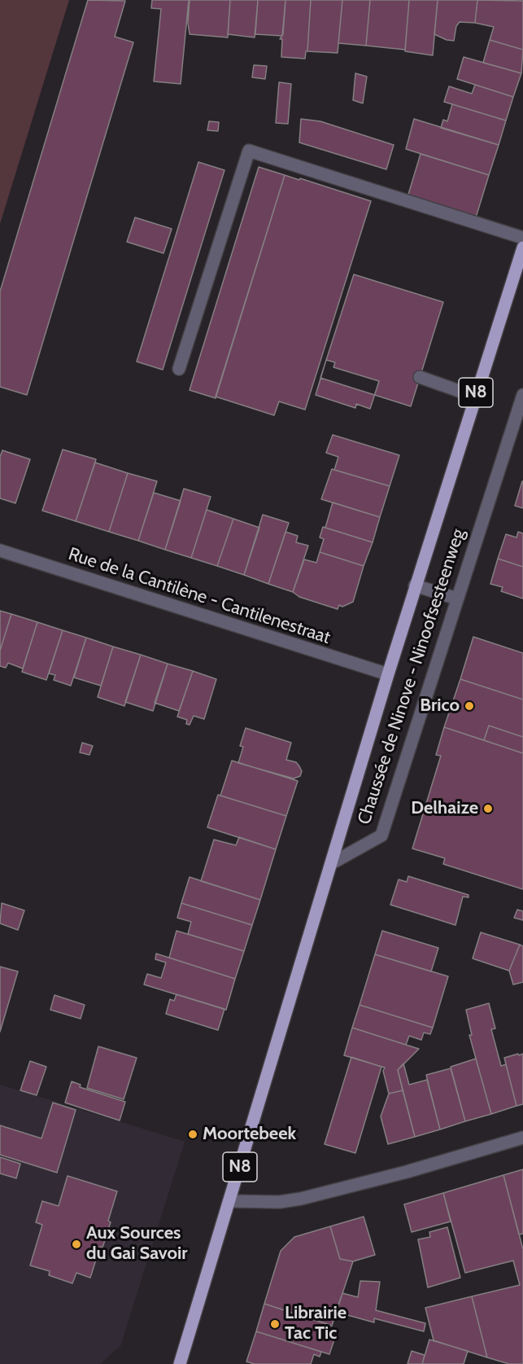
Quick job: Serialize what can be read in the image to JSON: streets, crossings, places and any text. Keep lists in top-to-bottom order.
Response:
{
  "streets": {
    "main road": ["N8", "Chaussée de Ninove - Ninoofsesteenweg"],
    "street": ["Rue de la Cantilène - Cantilenestraat"]
  },
  "crossings": [
    ["N8", "Rue de la Cantilène - Cantilenestraat"],
    ["N8", "Chaussée de Ninove - Ninoofsesteenweg"],
    ["Rue de la Cantilène - Cantilenestraat", "Chaussée de Ninove - Ninoofsesteenweg"]
  ],
  "places": [
    "Brico",
    "Delhaize",
    "Moortebeek",
    "Aux Sources du Gai Savoir",
    "Librairie Tac Tic"
  ]
}
